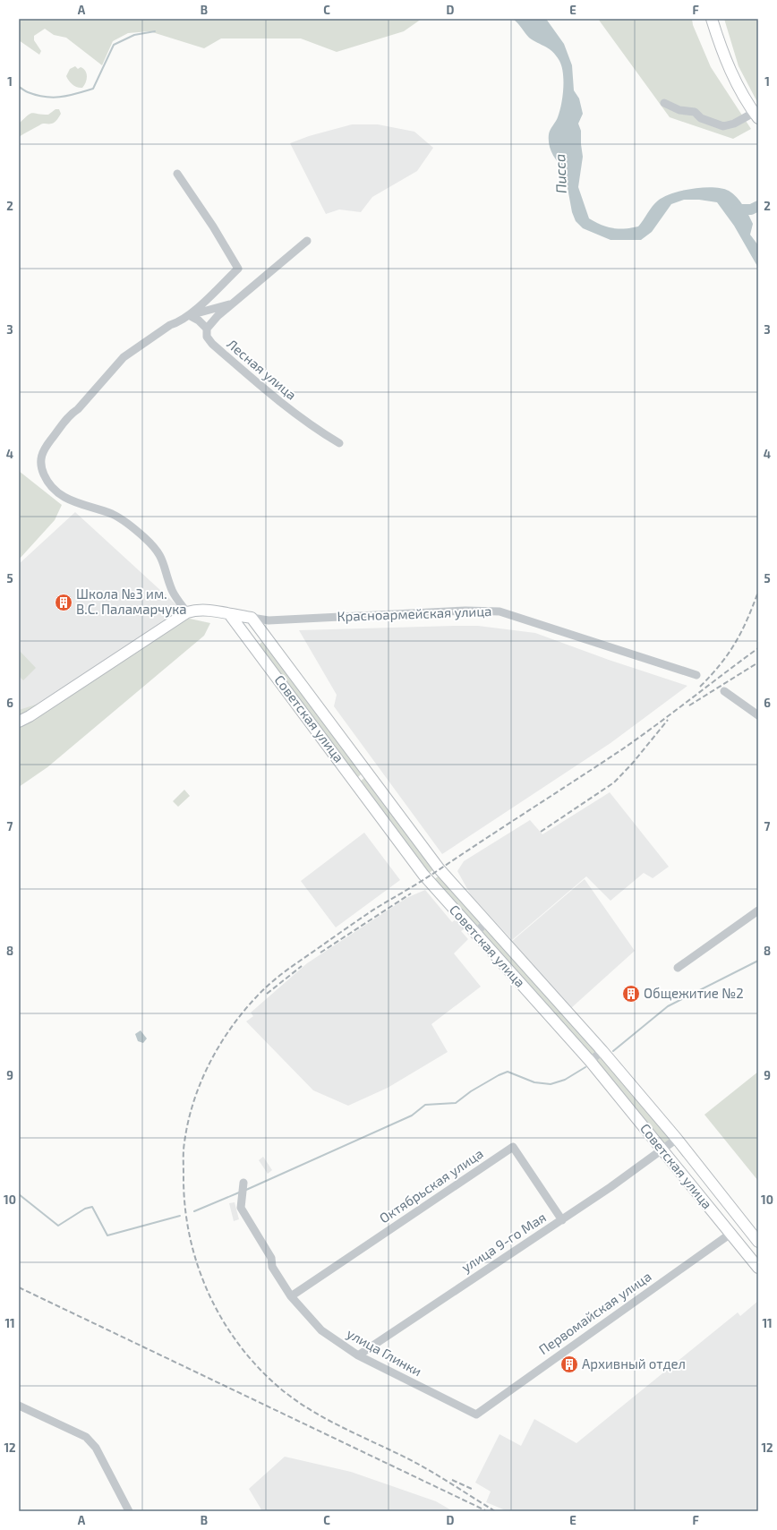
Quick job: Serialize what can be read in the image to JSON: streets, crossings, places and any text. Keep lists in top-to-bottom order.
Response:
{
  "streets": {
    "main road": ["Красноармейская улица", "Советская улица"],
    "street": [
      "Лесная улица",
      "Октябрьская улица",
      "улица 9-го Мая",
      "Первомайская улица",
      "улица Глинки"
    ]
  },
  "crossings": [
    ["Красноармейская улица", "Советская улица"],
    ["Советская улица", "улица 9-го Мая"],
    ["Советская улица", "Первомайская улица"],
    ["Октябрьская улица", "улица 9-го Мая"],
    ["Октябрьская улица", "улица Глинки"],
    ["улица 9-го Мая", "улица Глинки"],
    ["Первомайская улица", "улица Глинки"]
  ],
  "water": ["Писса"],
  "places": {
    "building": ["Школа №3 им. В.С. Паламарчука", "Общежитие №2", "Архивный отдел"]
  },
  "grid": {
    "columns": [
      "A",
      "B",
      "C",
      "D",
      "E",
      "F"
    ],
    "rows": [
      "1",
      "2",
      "3",
      "4",
      "5",
      "6",
      "7",
      "8",
      "9",
      "10",
      "11",
      "12"
    ]
  }
}
